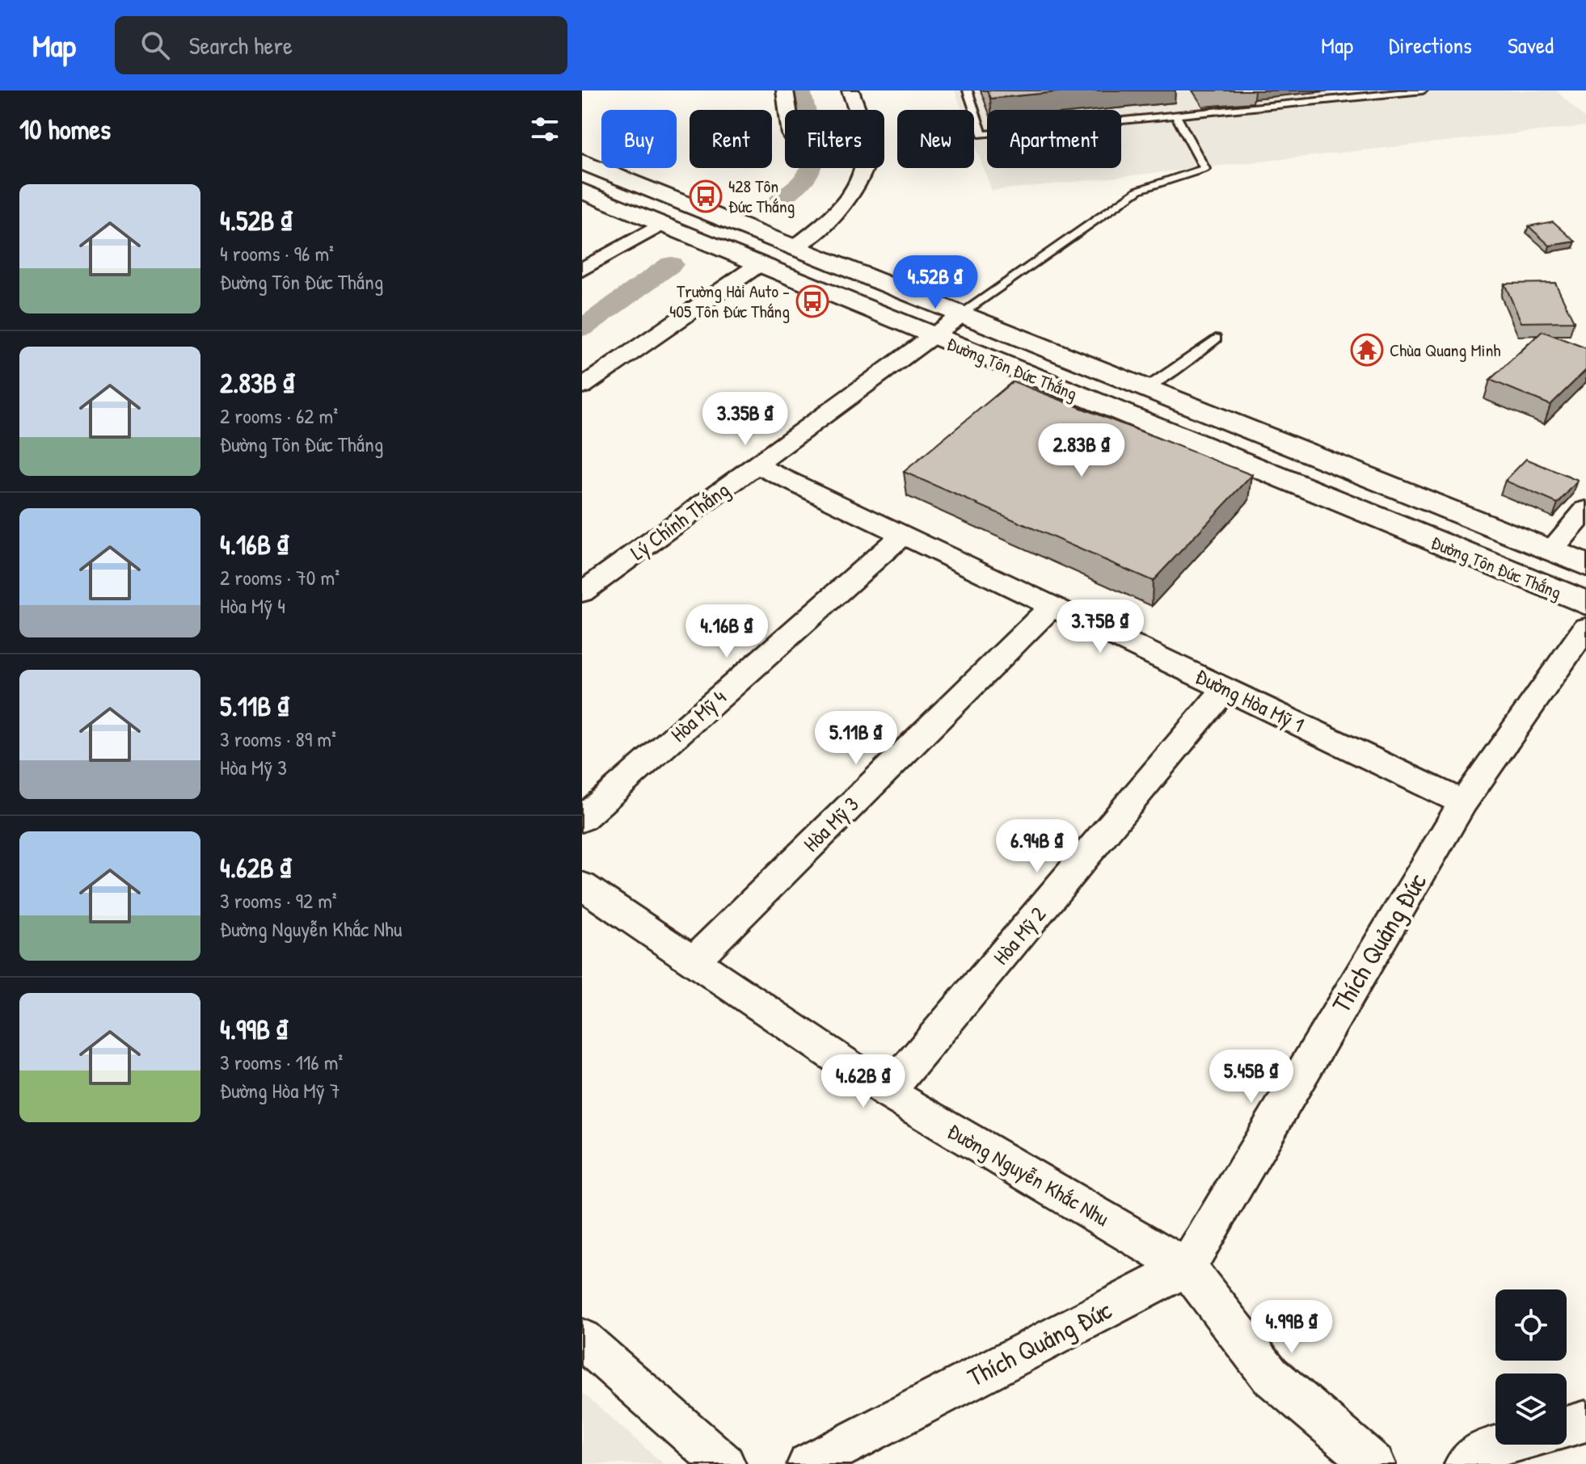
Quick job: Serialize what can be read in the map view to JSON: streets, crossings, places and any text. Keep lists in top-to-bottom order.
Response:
{
  "streets": {
    "highway": ["Đường Tôn Đức Thắng"],
    "street": [
      "Lý Chính Thắng",
      "Đường Hòa Mỹ 1",
      "Hòa Mỹ 4",
      "Hòa Mỹ 3",
      "Hòa Mỹ 2",
      "Thích Quảng Đức",
      "Đường Nguyễn Khắc Nhu"
    ]
  },
  "crossings": [
    ["Đường Tôn Đức Thắng", "Lý Chính Thắng"],
    ["Lý Chính Thắng", "Đường Hòa Mỹ 1"],
    ["Đường Hòa Mỹ 1", "Hòa Mỹ 4"],
    ["Đường Hòa Mỹ 1", "Hòa Mỹ 3"],
    ["Đường Hòa Mỹ 1", "Hòa Mỹ 2"],
    ["Đường Hòa Mỹ 1", "Thích Quảng Đức"],
    ["Hòa Mỹ 3", "Đường Nguyễn Khắc Nhu"],
    ["Hòa Mỹ 2", "Đường Nguyễn Khắc Nhu"],
    ["Thích Quảng Đức", "Đường Nguyễn Khắc Nhu"]
  ],
  "places": {
    "bus stop": ["428 Tôn Đức Thắng", "Trường Hải Auto - 405 Tôn Đức Thắng"],
    "temple": ["Chùa Quang Minh"]
  },
  "page": {
    "header": "Map",
    "search": "Search here",
    "nav": ["Map", "Directions", "Saved"],
    "heading": "10 homes",
    "chip": [
      "Buy",
      "Rent",
      "Filters",
      "New",
      "Apartment"
    ],
    "list": [
      {
        "name": "4.52B ₫",
        "note": "4 rooms · 96 m² · Đường Tôn Đức Thắng"
      },
      {
        "name": "2.83B ₫",
        "note": "2 rooms · 62 m² · Đường Tôn Đức Thắng"
      },
      {
        "name": "4.16B ₫",
        "note": "2 rooms · 70 m² · Hòa Mỹ 4"
      },
      {
        "name": "5.11B ₫",
        "note": "3 rooms · 89 m² · Hòa Mỹ 3"
      },
      {
        "name": "4.62B ₫",
        "note": "3 rooms · 92 m² · Đường Nguyễn Khắc Nhu"
      },
      {
        "name": "4.99B ₫",
        "note": "3 rooms · 116 m² · Đường Hòa Mỹ 7"
      }
    ],
    "price": [
      "4.52B ₫",
      "3.35B ₫",
      "2.83B ₫",
      "3.75B ₫",
      "4.16B ₫",
      "5.11B ₫",
      "6.94B ₫",
      "5.45B ₫",
      "4.62B ₫",
      "4.99B ₫"
    ]
  }
}
